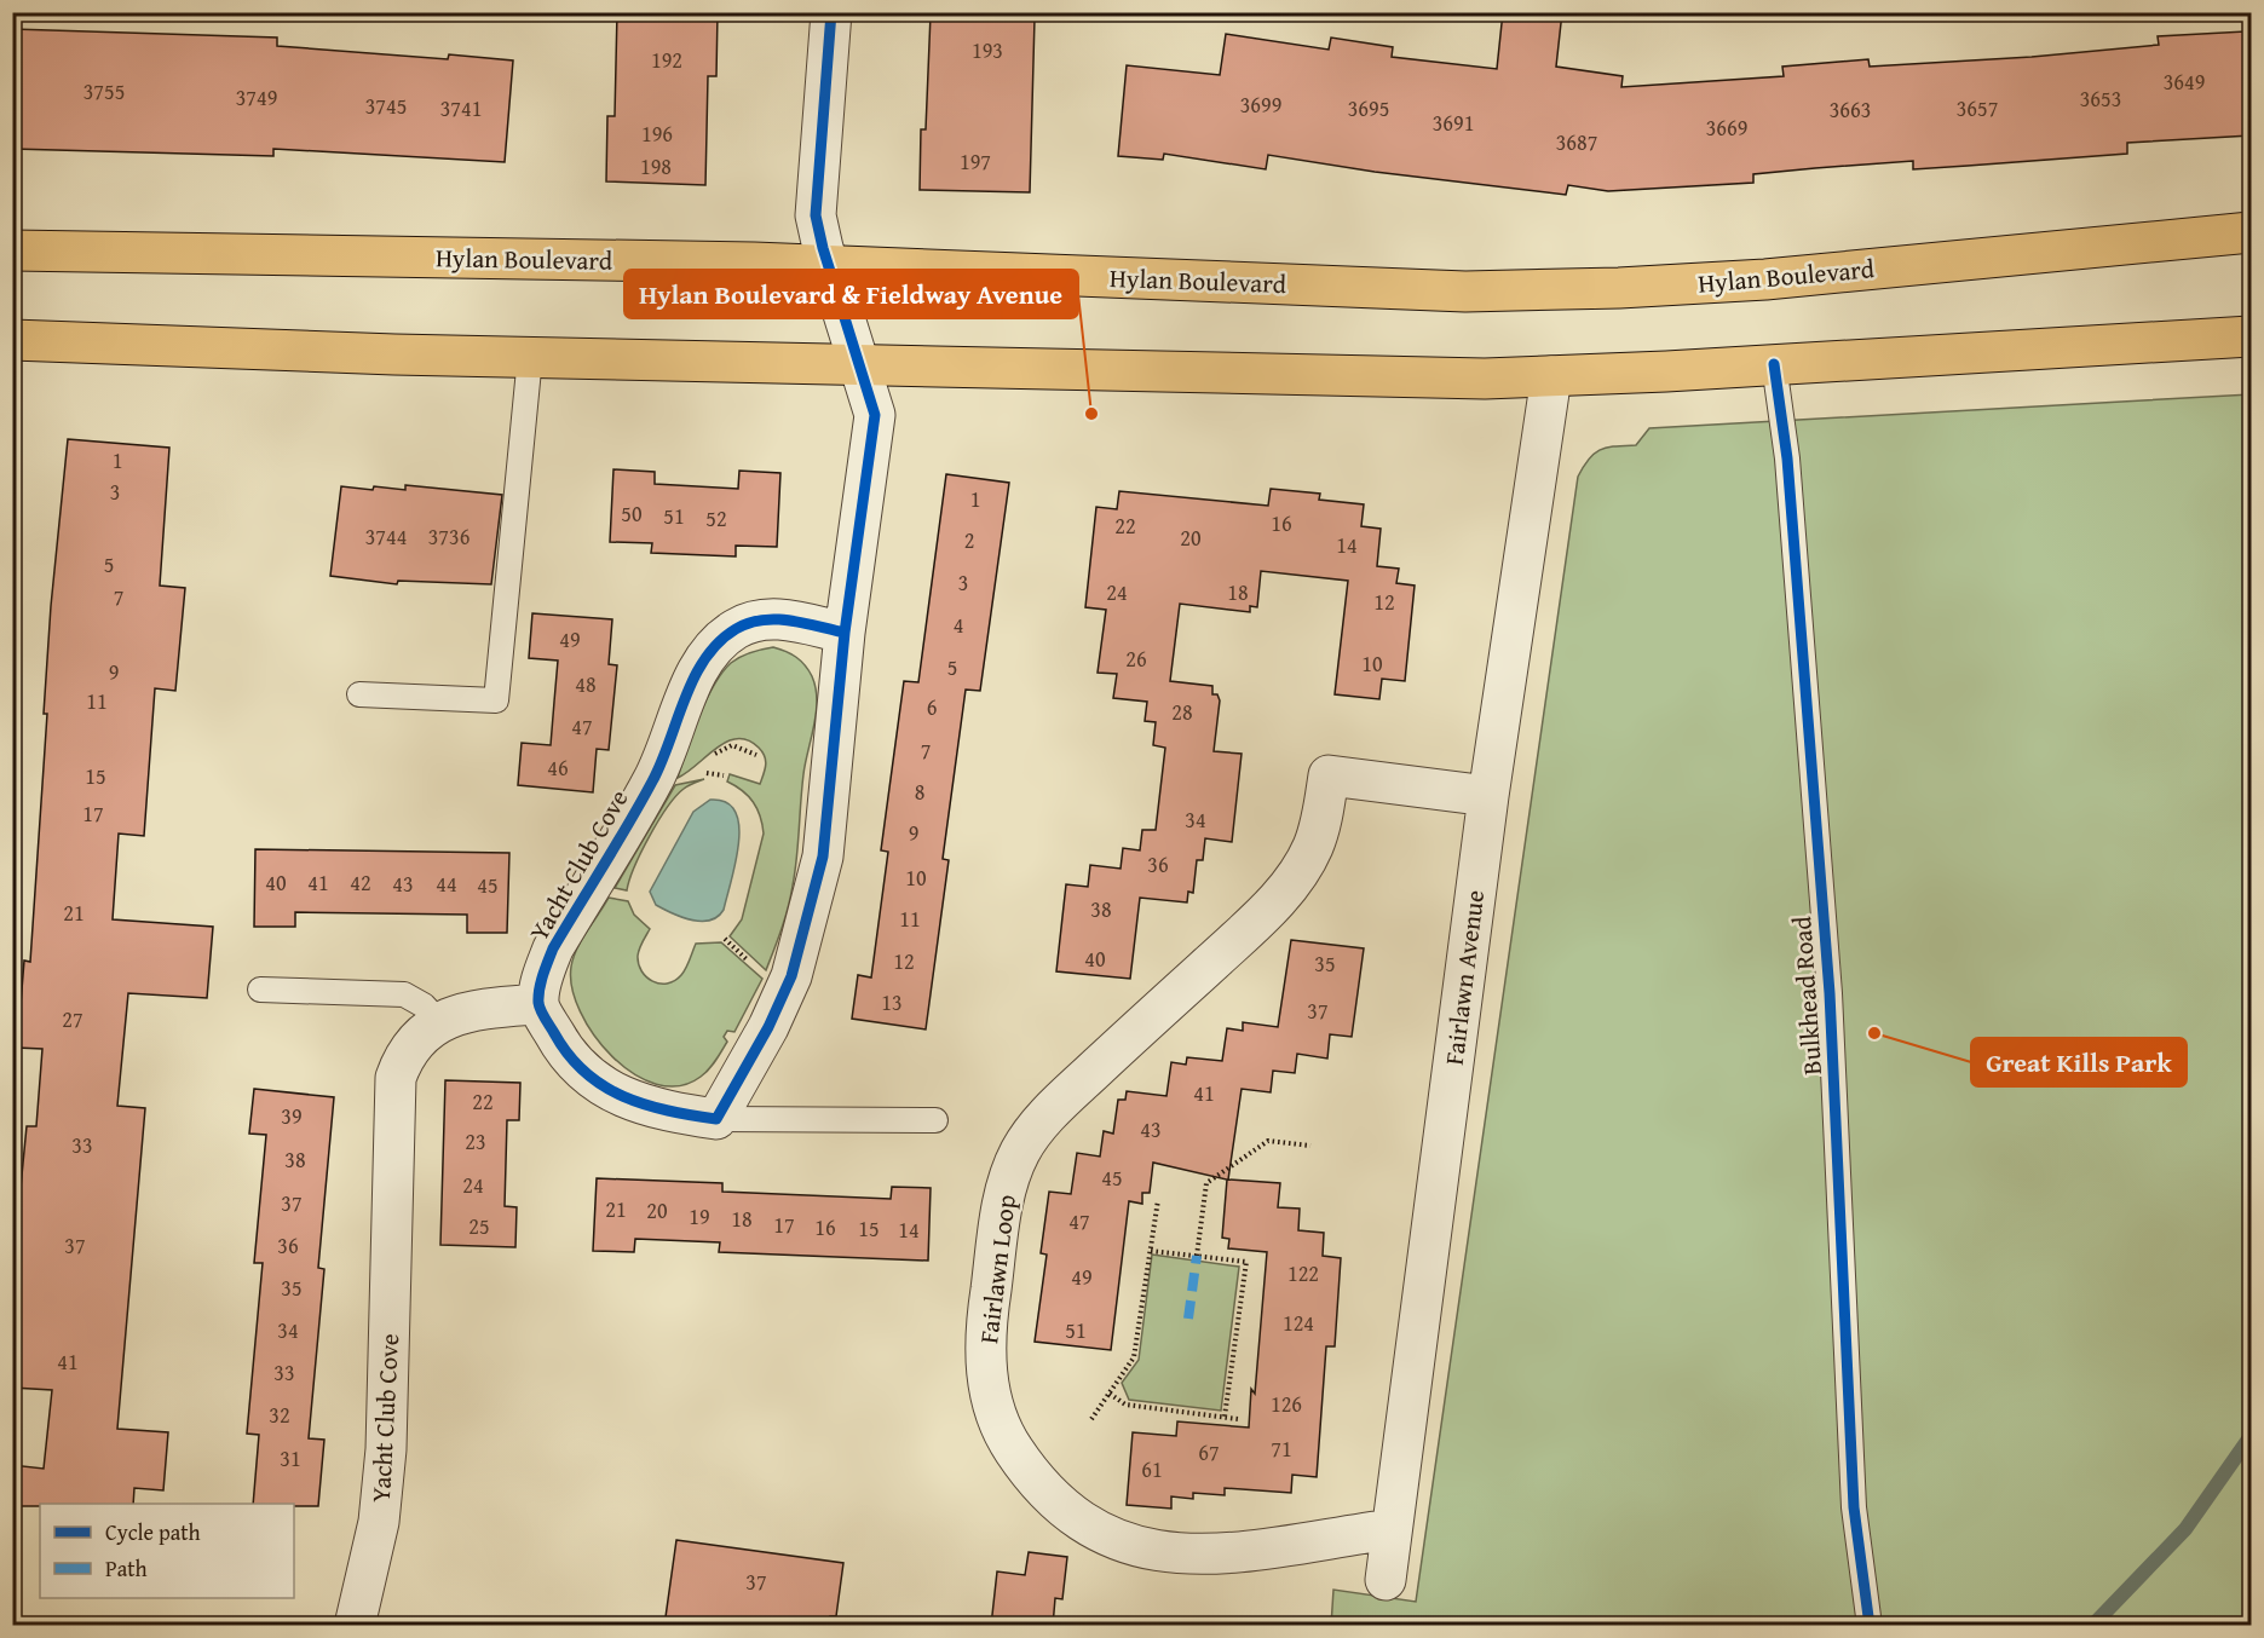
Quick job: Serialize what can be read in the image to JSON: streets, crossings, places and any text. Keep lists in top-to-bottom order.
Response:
{
  "streets": {
    "main road": ["Hylan Boulevard"],
    "street": ["Yacht Club Cove", "Fairlawn Avenue", "Fairlawn Loop"],
    "lane": ["Bulkhead Road"]
  },
  "crossings": [
    ["Fairlawn Avenue", "Fairlawn Loop"]
  ],
  "places": ["Hylan Boulevard & Fieldway Avenue", "Great Kills Park"],
  "house_numbers": [
    "193",
    "192",
    "3649",
    "3755",
    "3749",
    "3653",
    "3699",
    "3745",
    "3741",
    "3695",
    "3657",
    "3663",
    "3691",
    "3669",
    "196",
    "3687",
    "197",
    "198",
    "1",
    "3",
    "1",
    "50",
    "51",
    "52",
    "16",
    "22",
    "3744",
    "3736",
    "20",
    "2",
    "14",
    "5",
    "3",
    "24",
    "18",
    "7",
    "12",
    "4",
    "49",
    "26",
    "10",
    "5",
    "9",
    "48",
    "11",
    "6",
    "28",
    "47",
    "7",
    "46",
    "15",
    "8",
    "17",
    "34",
    "9",
    "36",
    "10",
    "40",
    "41",
    "42",
    "43",
    "44",
    "45",
    "38",
    "21",
    "11",
    "40",
    "12",
    "35",
    "13",
    "37",
    "27",
    "41",
    "22",
    "39",
    "43",
    "23",
    "33",
    "38",
    "45",
    "24",
    "37",
    "21",
    "20",
    "19",
    "18",
    "47",
    "17",
    "25",
    "16",
    "15",
    "14",
    "37",
    "36",
    "122",
    "49",
    "35",
    "124",
    "34",
    "51",
    "41",
    "33",
    "126",
    "32",
    "71",
    "67",
    "31",
    "61",
    "37"
  ],
  "legend": ["Cycle path", "Path"]
}
